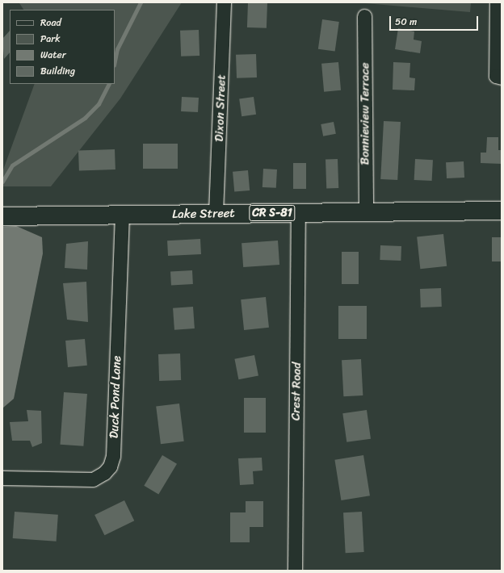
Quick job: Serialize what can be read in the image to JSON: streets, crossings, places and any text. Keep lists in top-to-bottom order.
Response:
{
  "streets": {
    "main road": ["CR S-81", "Lake Street"],
    "street": [
      "Dixon Street",
      "Bonnieview Terrace",
      "Crest Road",
      "Duck Pond Lane"
    ]
  },
  "crossings": [
    ["Dixon Street", "Lake Street"],
    ["Bonnieview Terrace", "Lake Street"],
    ["Lake Street", "Crest Road"],
    ["Lake Street", "Duck Pond Lane"]
  ],
  "legend": [
    "Road",
    "Park",
    "Water",
    "Building"
  ],
  "scale_bar": "50 m"
}
